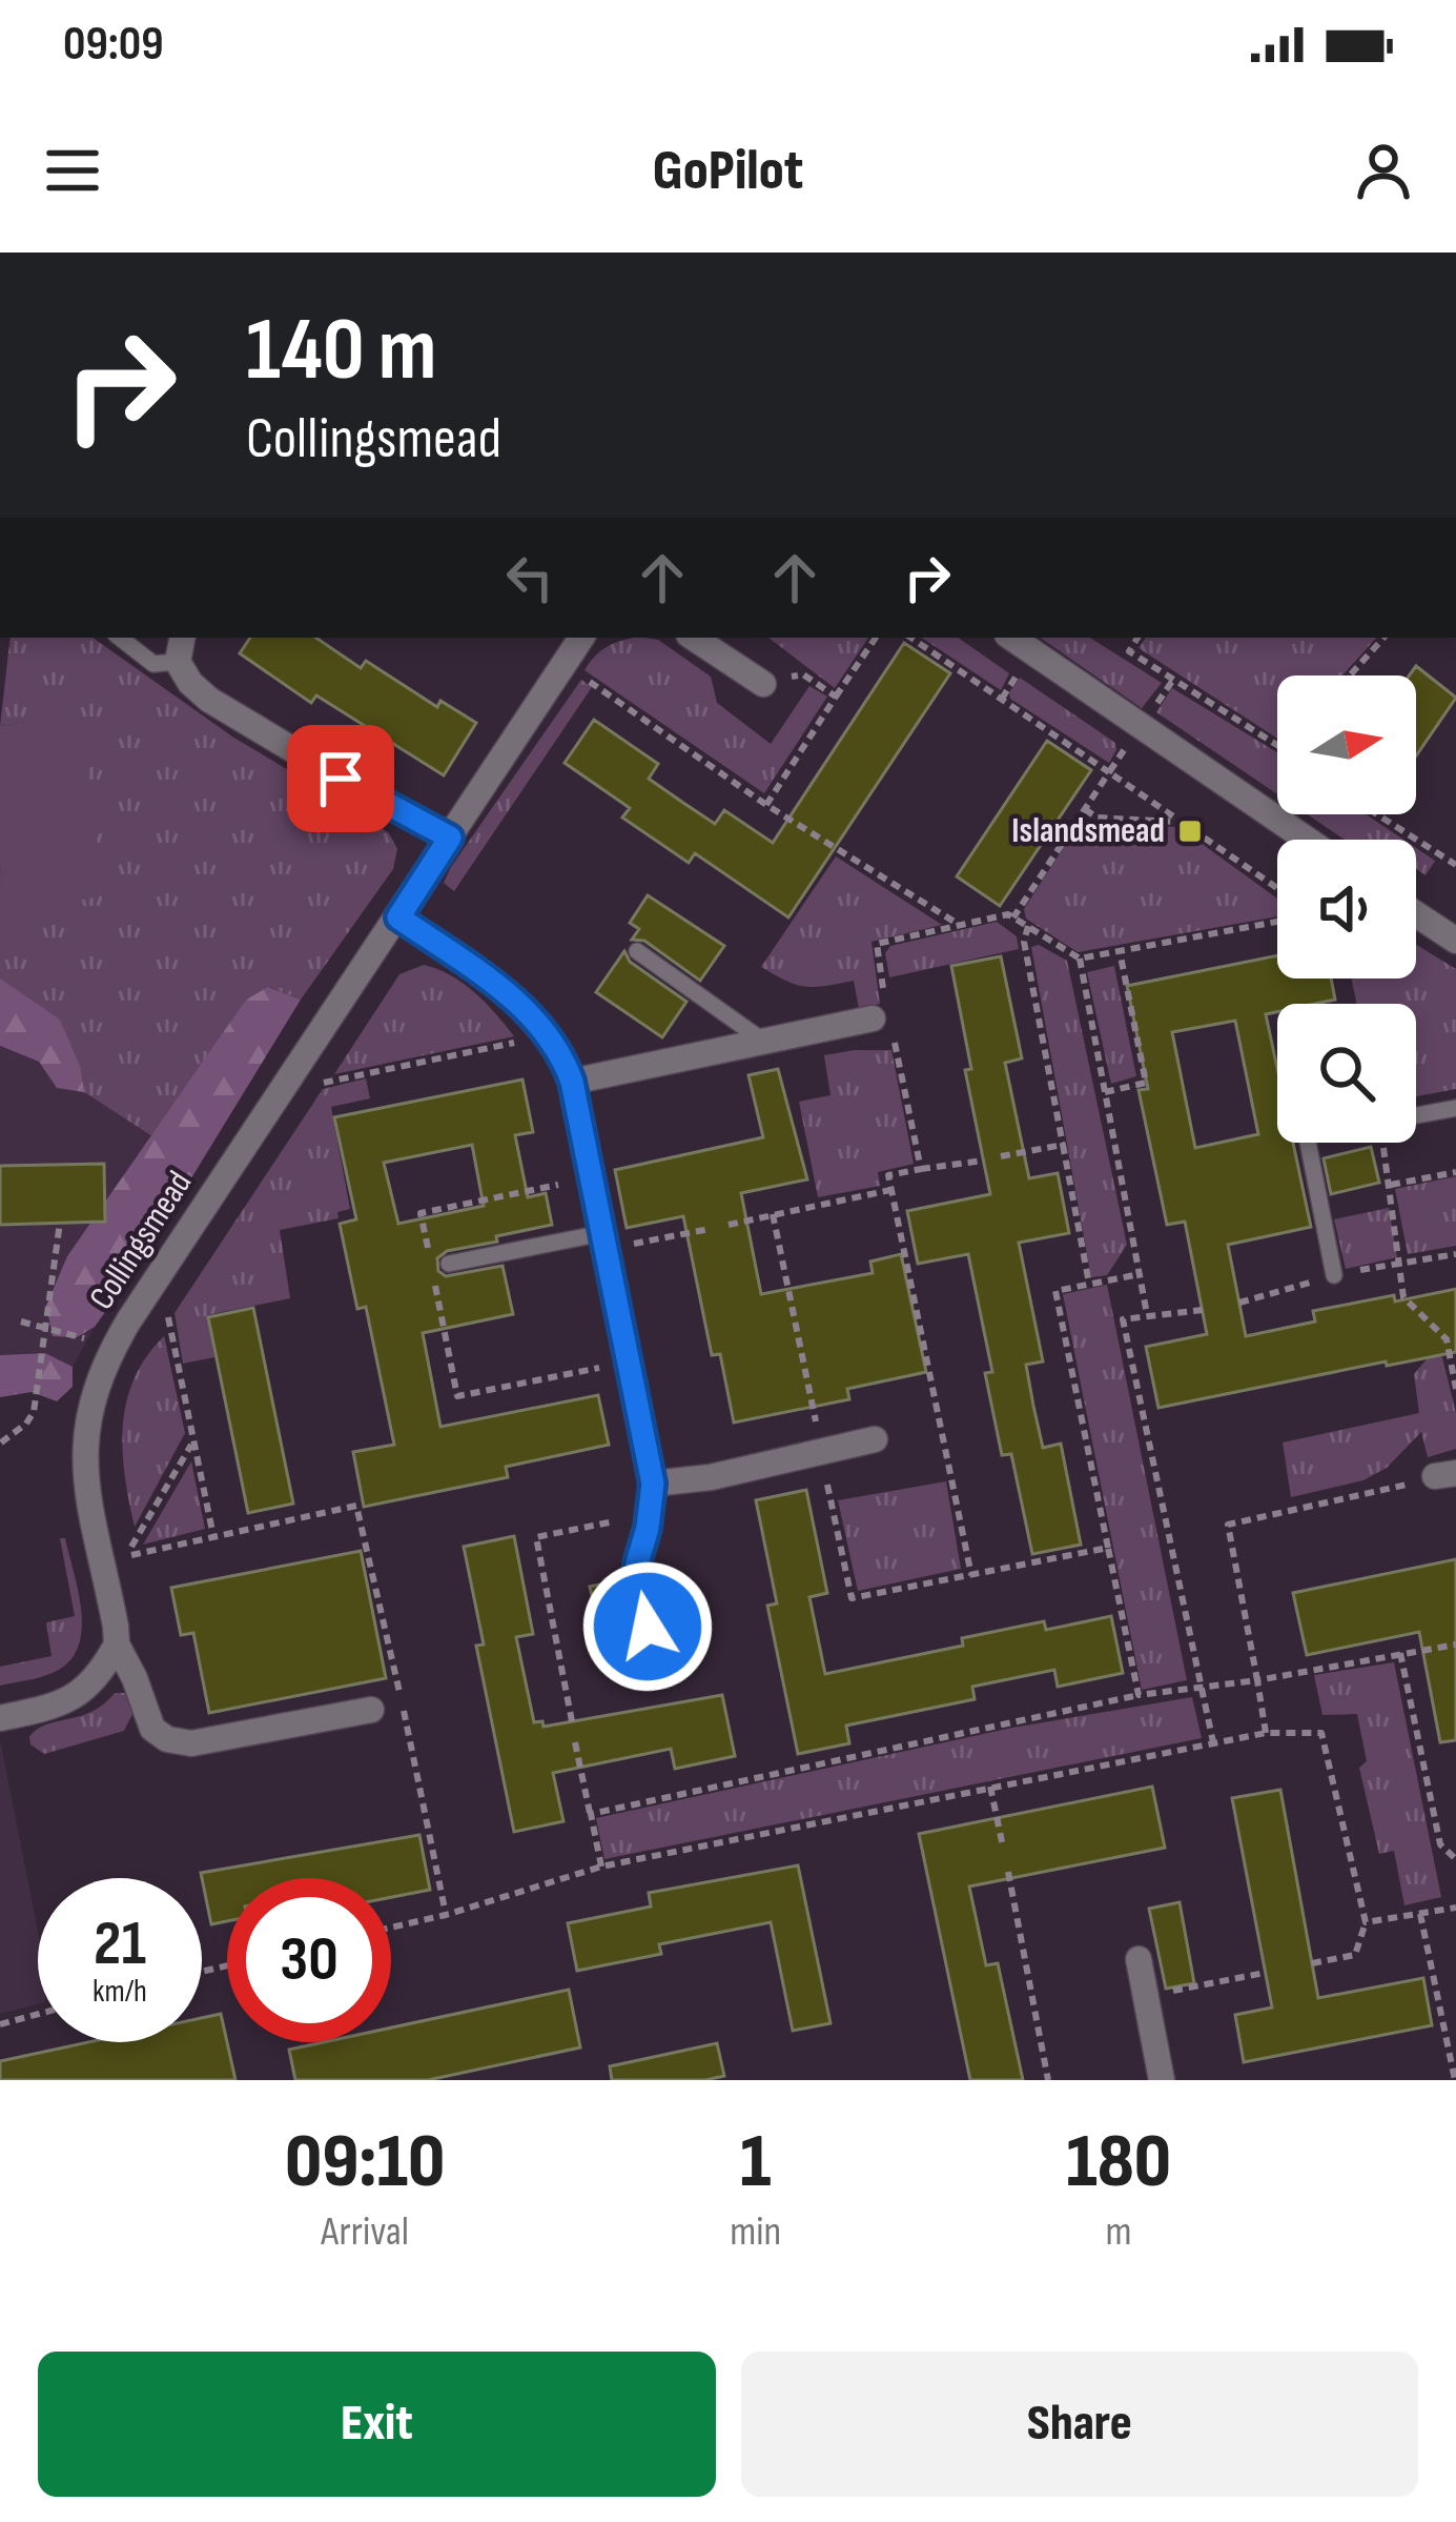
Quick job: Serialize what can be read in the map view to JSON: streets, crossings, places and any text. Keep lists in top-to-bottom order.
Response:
{
  "streets": {
    "street": ["Collingsmead"]
  },
  "places": {
    "transit": ["Islandsmead"]
  },
  "north": "right",
  "page": {
    "status": "09:09",
    "header": "GoPilot",
    "turn": ["140 m", "Collingsmead"],
    "speed": "21 km/h",
    "limit": "30",
    "eta": [
      "09:10",
      "Arrival",
      "1",
      "min",
      "180",
      "m"
    ],
    "buttons": ["Exit", "Share"]
  }
}
